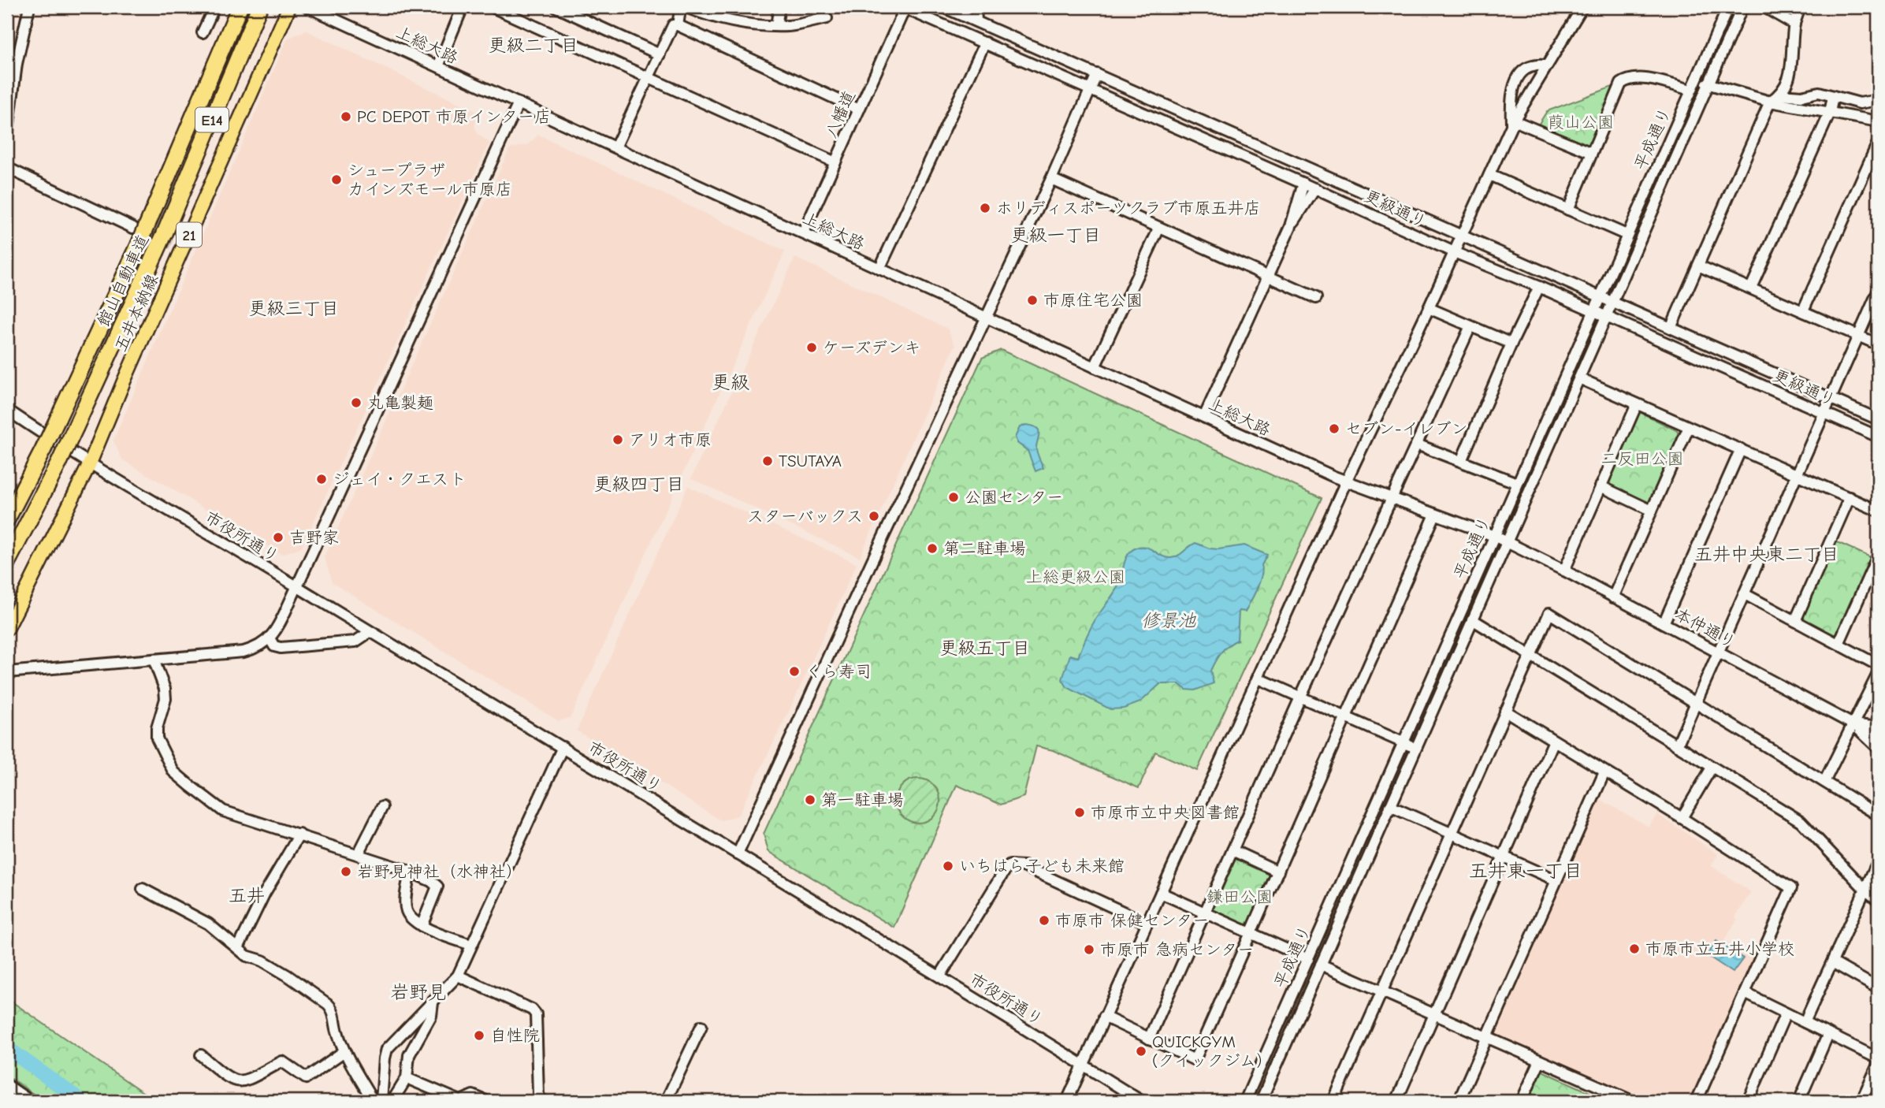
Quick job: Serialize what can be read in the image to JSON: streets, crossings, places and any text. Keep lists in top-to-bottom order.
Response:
{
  "streets": {
    "highway": ["E14", "館山自動車道"],
    "main road": ["21", "五井本納線"],
    "street": [
      "上総大路",
      "八幡道",
      "平成通り",
      "更級通り",
      "市役所通り",
      "本仲通り"
    ]
  },
  "crossings": [
    ["上総大路", "八幡道"],
    ["上総大路", "本仲通り"],
    ["八幡道", "更級通り"],
    ["平成通り", "更級通り"],
    ["平成通り", "本仲通り"],
    ["館山自動車道", "五井本納線"],
    ["五井本納線", "市役所通り"]
  ],
  "districts": [
    "更級二丁目",
    "更級一丁目",
    "更級三丁目",
    "更級",
    "更級四丁目",
    "五井中央東二丁目",
    "更級五丁目",
    "五井東一丁目",
    "五井",
    "岩野見"
  ],
  "water": ["修景池"],
  "parks": [
    "葭山公園",
    "二反田公園",
    "上総更級公園",
    "鎌田公園"
  ],
  "places": [
    "PC DEPOT 市原インター店",
    "シュープラザ カインズモール市原店",
    "ホリディスポーツクラブ市原五井店",
    "市原住宅公園",
    "ケーズデンキ",
    "丸亀製麺",
    "セブン-イレブン",
    "アリオ市原",
    "TSUTAYA",
    "ジェイ・クエスト",
    "公園センター",
    "スターバックス",
    "吉野家",
    "第二駐車場",
    "くら寿司",
    "第一駐車場",
    "市原市立中央図書館",
    "いちはら子ども未来館",
    "岩野見神社（水神社）",
    "市原市 保健センター",
    "市原市立五井小学校",
    "市原市 急病センター",
    "自性院",
    "QUICKGYM (クイックジム）"
  ]
}
